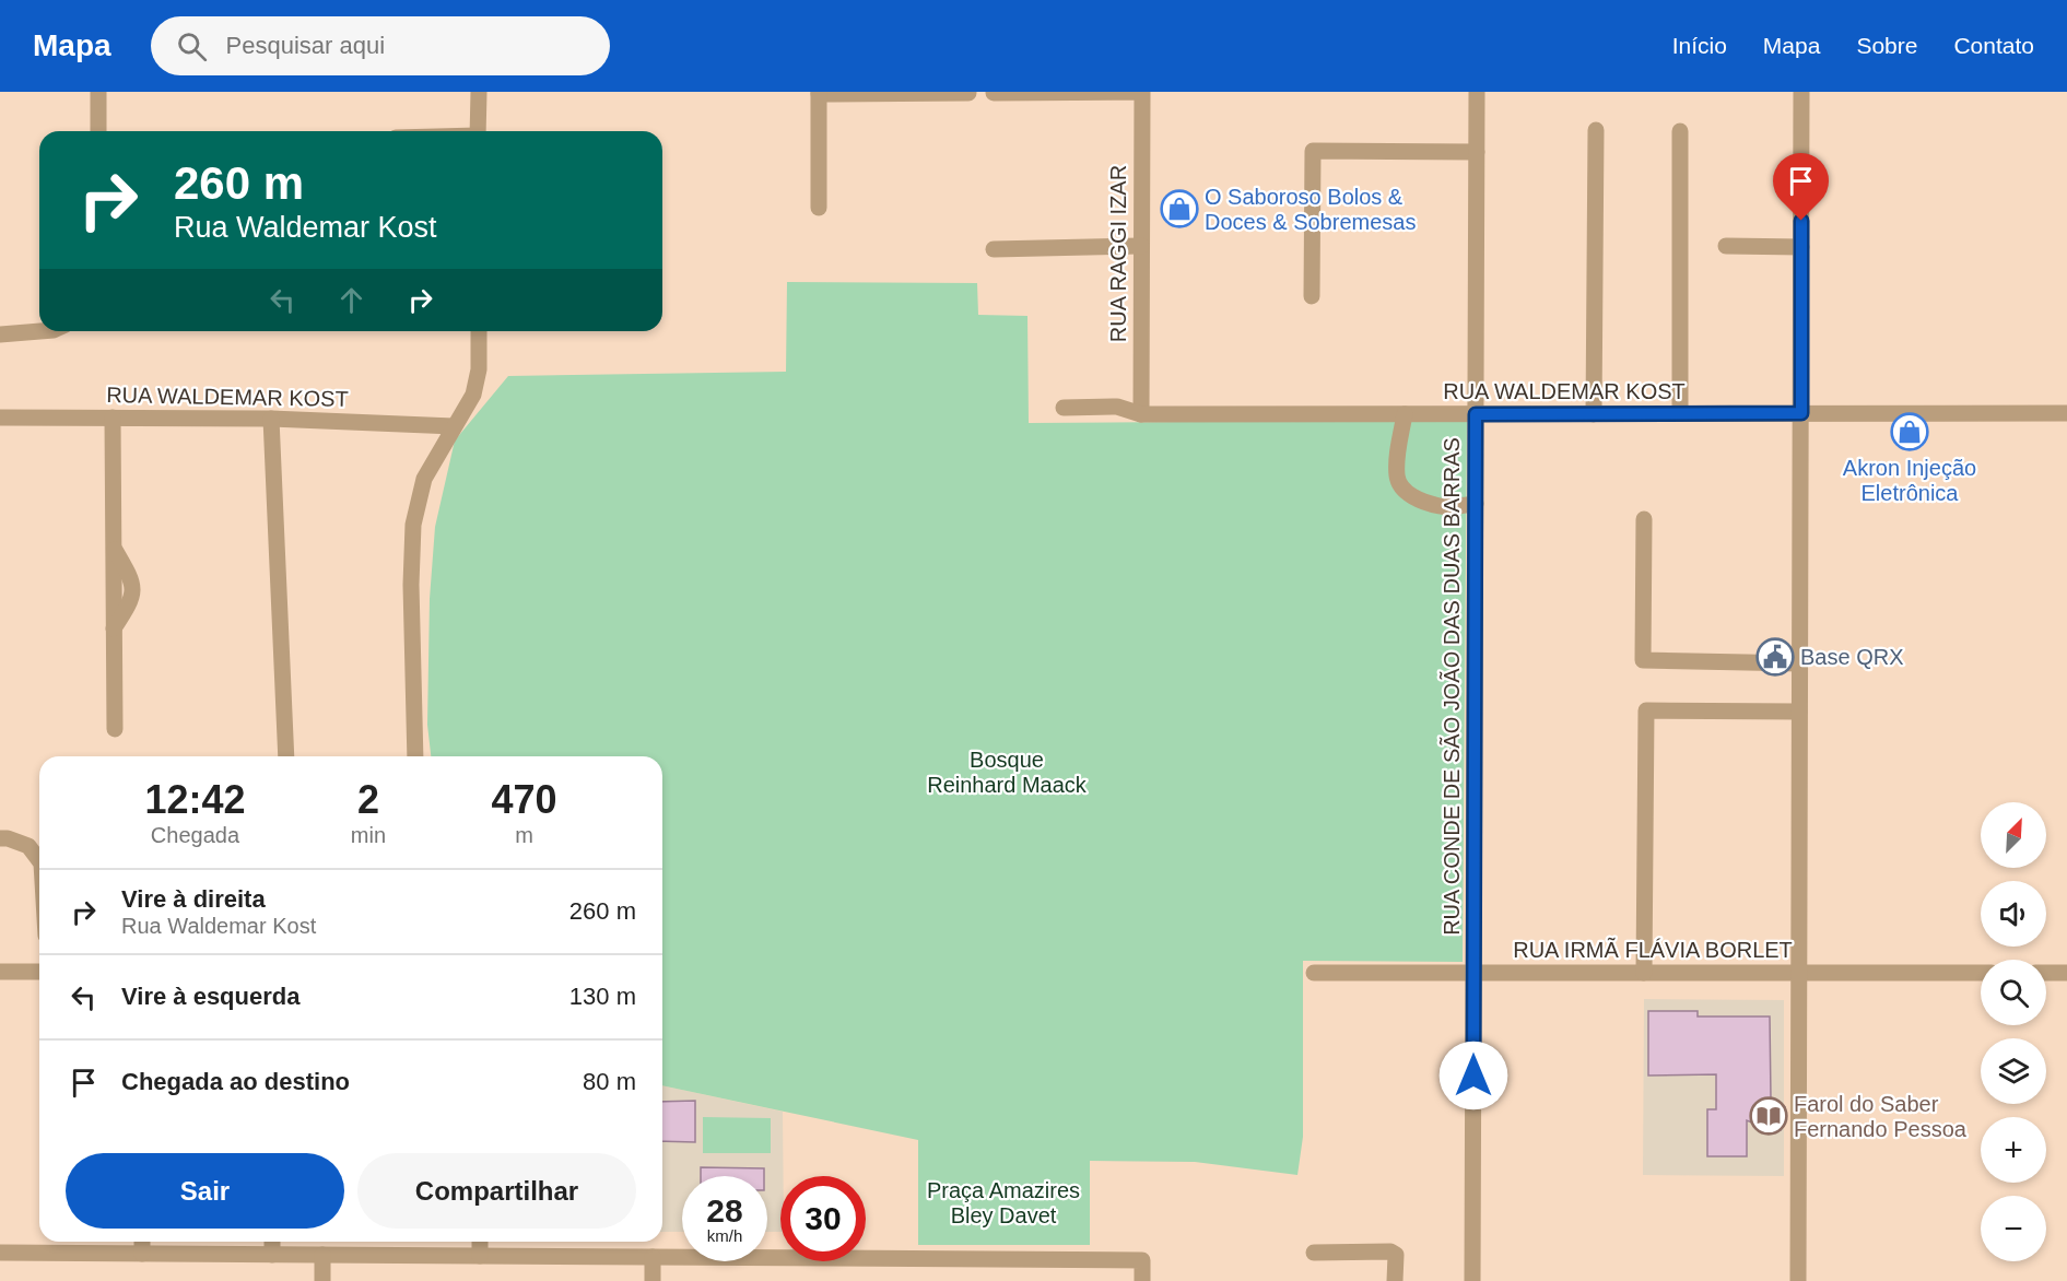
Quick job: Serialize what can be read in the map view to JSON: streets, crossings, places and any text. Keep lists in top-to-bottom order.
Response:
{
  "streets": {
    "street": [
      "RUA RAGGI IZAR",
      "RUA WALDEMAR KOST",
      "RUA CONDE DE SÃO JOÃO DAS DUAS BARRAS",
      "RUA IRMÃ FLÁVIA BORLET"
    ]
  },
  "crossings": [
    ["RUA RAGGI IZAR", "RUA WALDEMAR KOST"],
    ["RUA WALDEMAR KOST", "RUA CONDE DE SÃO JOÃO DAS DUAS BARRAS"],
    ["RUA CONDE DE SÃO JOÃO DAS DUAS BARRAS", "RUA IRMÃ FLÁVIA BORLET"]
  ],
  "parks": ["Bosque Reinhard Maack", "Praça Amazires Bley Davet"],
  "places": {
    "shop": ["O Saboroso Bolos & Doces & Sobremesas", "Akron Injeção Eletrônica"],
    "public building": ["Base QRX"],
    "library": ["Farol do Saber Fernando Pessoa"]
  },
  "north": "top right",
  "page": {
    "header": "Mapa",
    "search": "Pesquisar aqui",
    "nav": [
      "Início",
      "Mapa",
      "Sobre",
      "Contato"
    ],
    "turn": ["260 m", "Rua Waldemar Kost"],
    "eta": [
      "12:42",
      "Chegada",
      "2",
      "min",
      "470",
      "m"
    ],
    "map_buttons": ["+", "−"],
    "list": [
      {
        "name": "Vire à direita",
        "note": "Rua Waldemar Kost",
        "value": "260 m"
      },
      {
        "name": "Vire à esquerda",
        "value": "130 m"
      },
      {
        "name": "Chegada ao destino",
        "value": "80 m"
      }
    ],
    "buttons": ["Sair", "Compartilhar"],
    "speed": "28 km/h",
    "limit": "30"
  }
}
